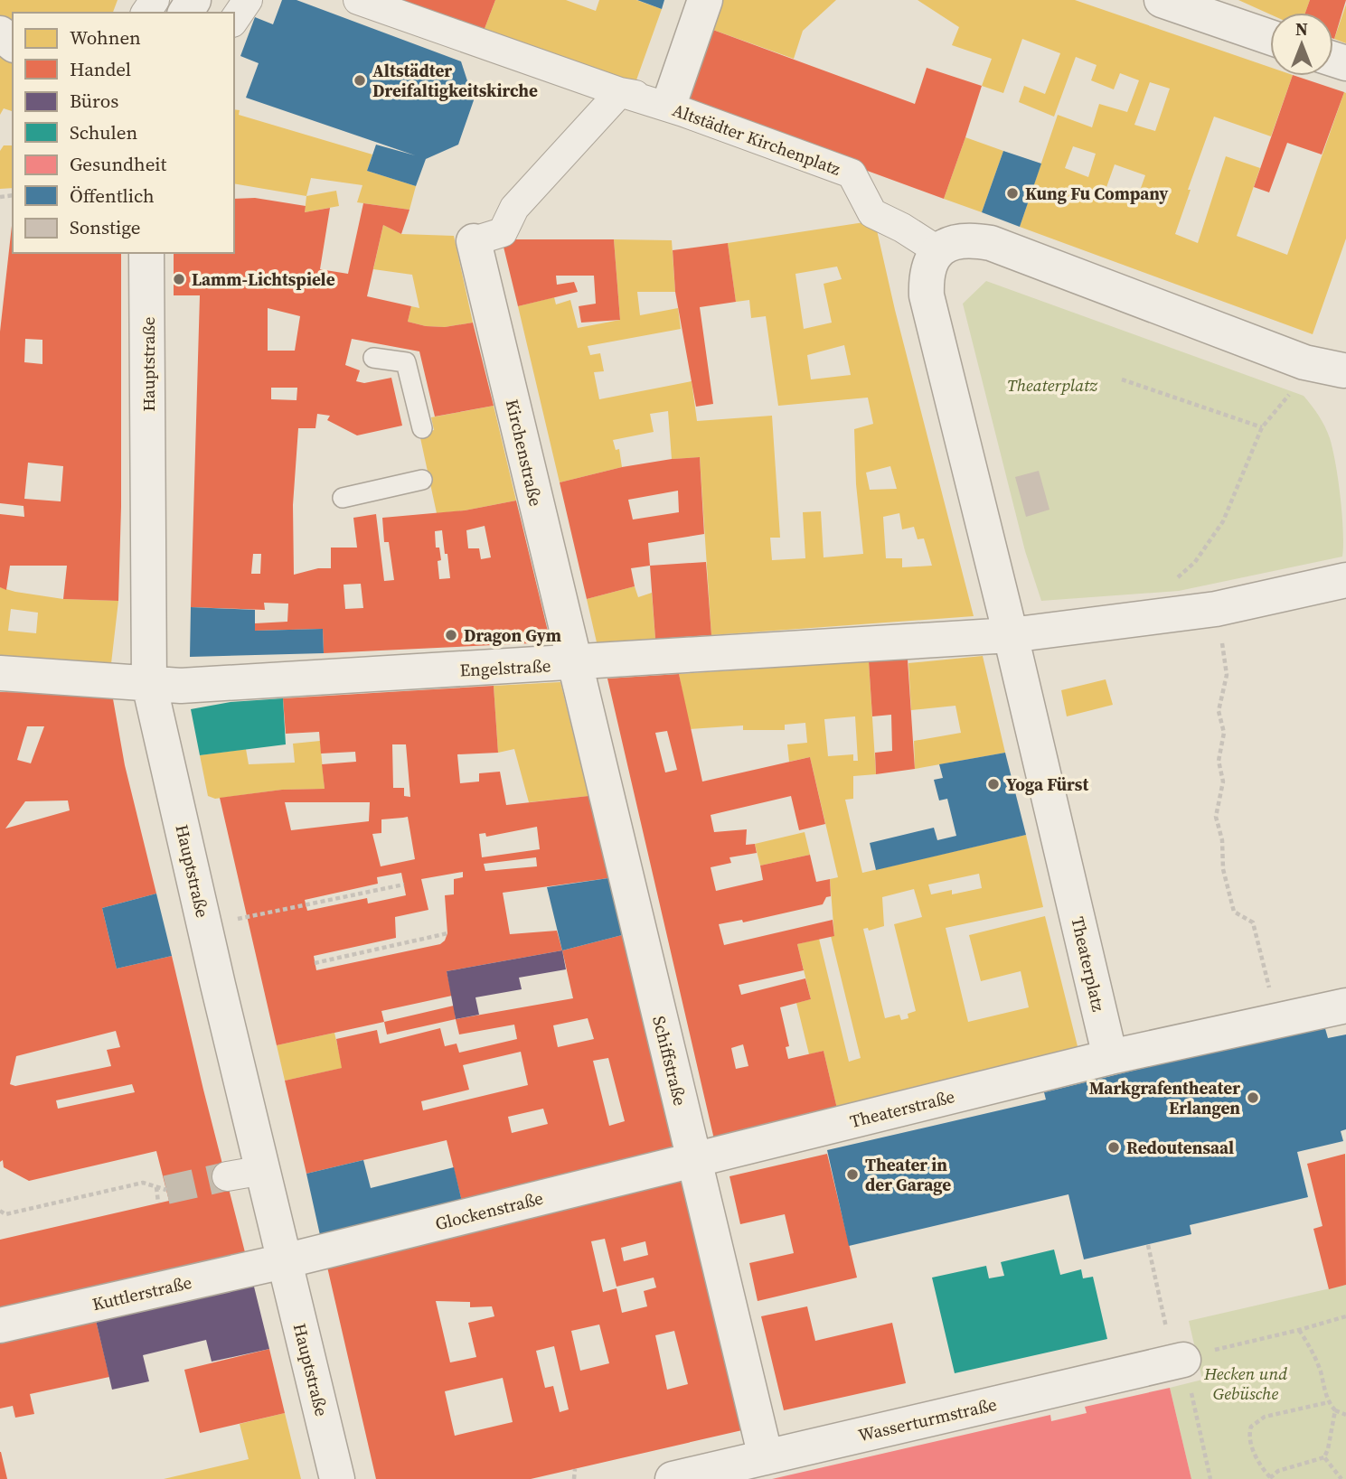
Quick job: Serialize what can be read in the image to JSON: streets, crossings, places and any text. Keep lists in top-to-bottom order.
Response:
{
  "streets": {
    "street": [
      "Altstädter Kirchenplatz",
      "Hauptstraße",
      "Kirchenstraße",
      "Engelstraße",
      "Theaterplatz",
      "Schiffstraße",
      "Theaterstraße",
      "Glockenstraße",
      "Kuttlerstraße",
      "Wasserturmstraße"
    ]
  },
  "crossings": [
    ["Altstädter Kirchenplatz", "Theaterplatz"],
    ["Hauptstraße", "Engelstraße"],
    ["Hauptstraße", "Glockenstraße"],
    ["Hauptstraße", "Kuttlerstraße"],
    ["Kirchenstraße", "Engelstraße"],
    ["Kirchenstraße", "Schiffstraße"],
    ["Engelstraße", "Theaterplatz"],
    ["Engelstraße", "Schiffstraße"],
    ["Theaterplatz", "Theaterstraße"],
    ["Schiffstraße", "Theaterstraße"],
    ["Schiffstraße", "Glockenstraße"],
    ["Schiffstraße", "Wasserturmstraße"],
    ["Theaterstraße", "Glockenstraße"],
    ["Glockenstraße", "Kuttlerstraße"]
  ],
  "parks": ["Theaterplatz", "Hecken und Gebüsche"],
  "places": [
    "Altstädter Dreifaltigkeitskirche",
    "Kung Fu Company",
    "Lamm-Lichtspiele",
    "Dragon Gym",
    "Yoga Fürst",
    "Markgrafentheater Erlangen",
    "Redoutensaal",
    "Theater in der Garage"
  ],
  "legend": [
    "Wohnen",
    "Handel",
    "Büros",
    "Schulen",
    "Gesundheit",
    "Öffentlich",
    "Sonstige"
  ],
  "north": "top"
}
